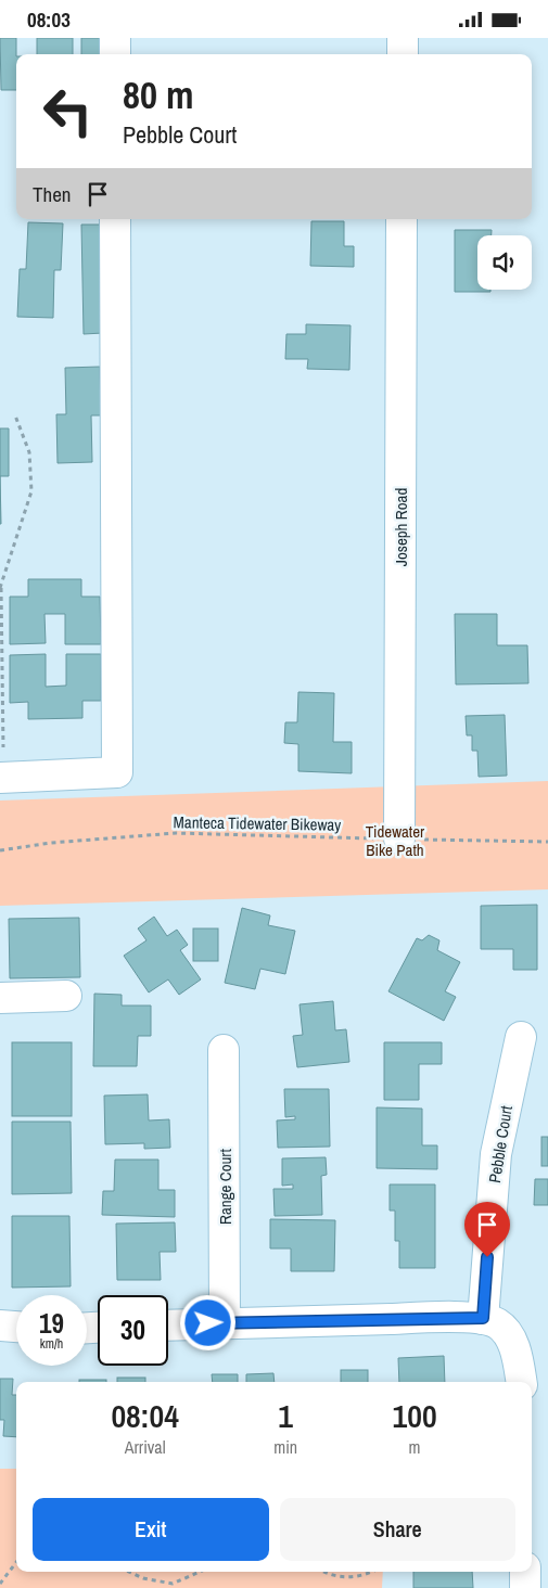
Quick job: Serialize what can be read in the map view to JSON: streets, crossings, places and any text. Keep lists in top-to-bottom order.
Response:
{
  "streets": {
    "street": ["Joseph Road", "Pebble Court", "Range Court"],
    "path": ["Manteca Tidewater Bikeway"]
  },
  "crossings": [
    ["Joseph Road", "Manteca Tidewater Bikeway"]
  ],
  "parks": ["Tidewater Bike Path"],
  "page": {
    "status": "08:03",
    "turn": ["80 m", "Pebble Court"],
    "then": "Then",
    "speed": "19 km/h",
    "limit": "30",
    "eta": [
      "08:04",
      "Arrival",
      "1",
      "min",
      "100",
      "m"
    ],
    "buttons": ["Exit", "Share"]
  }
}
